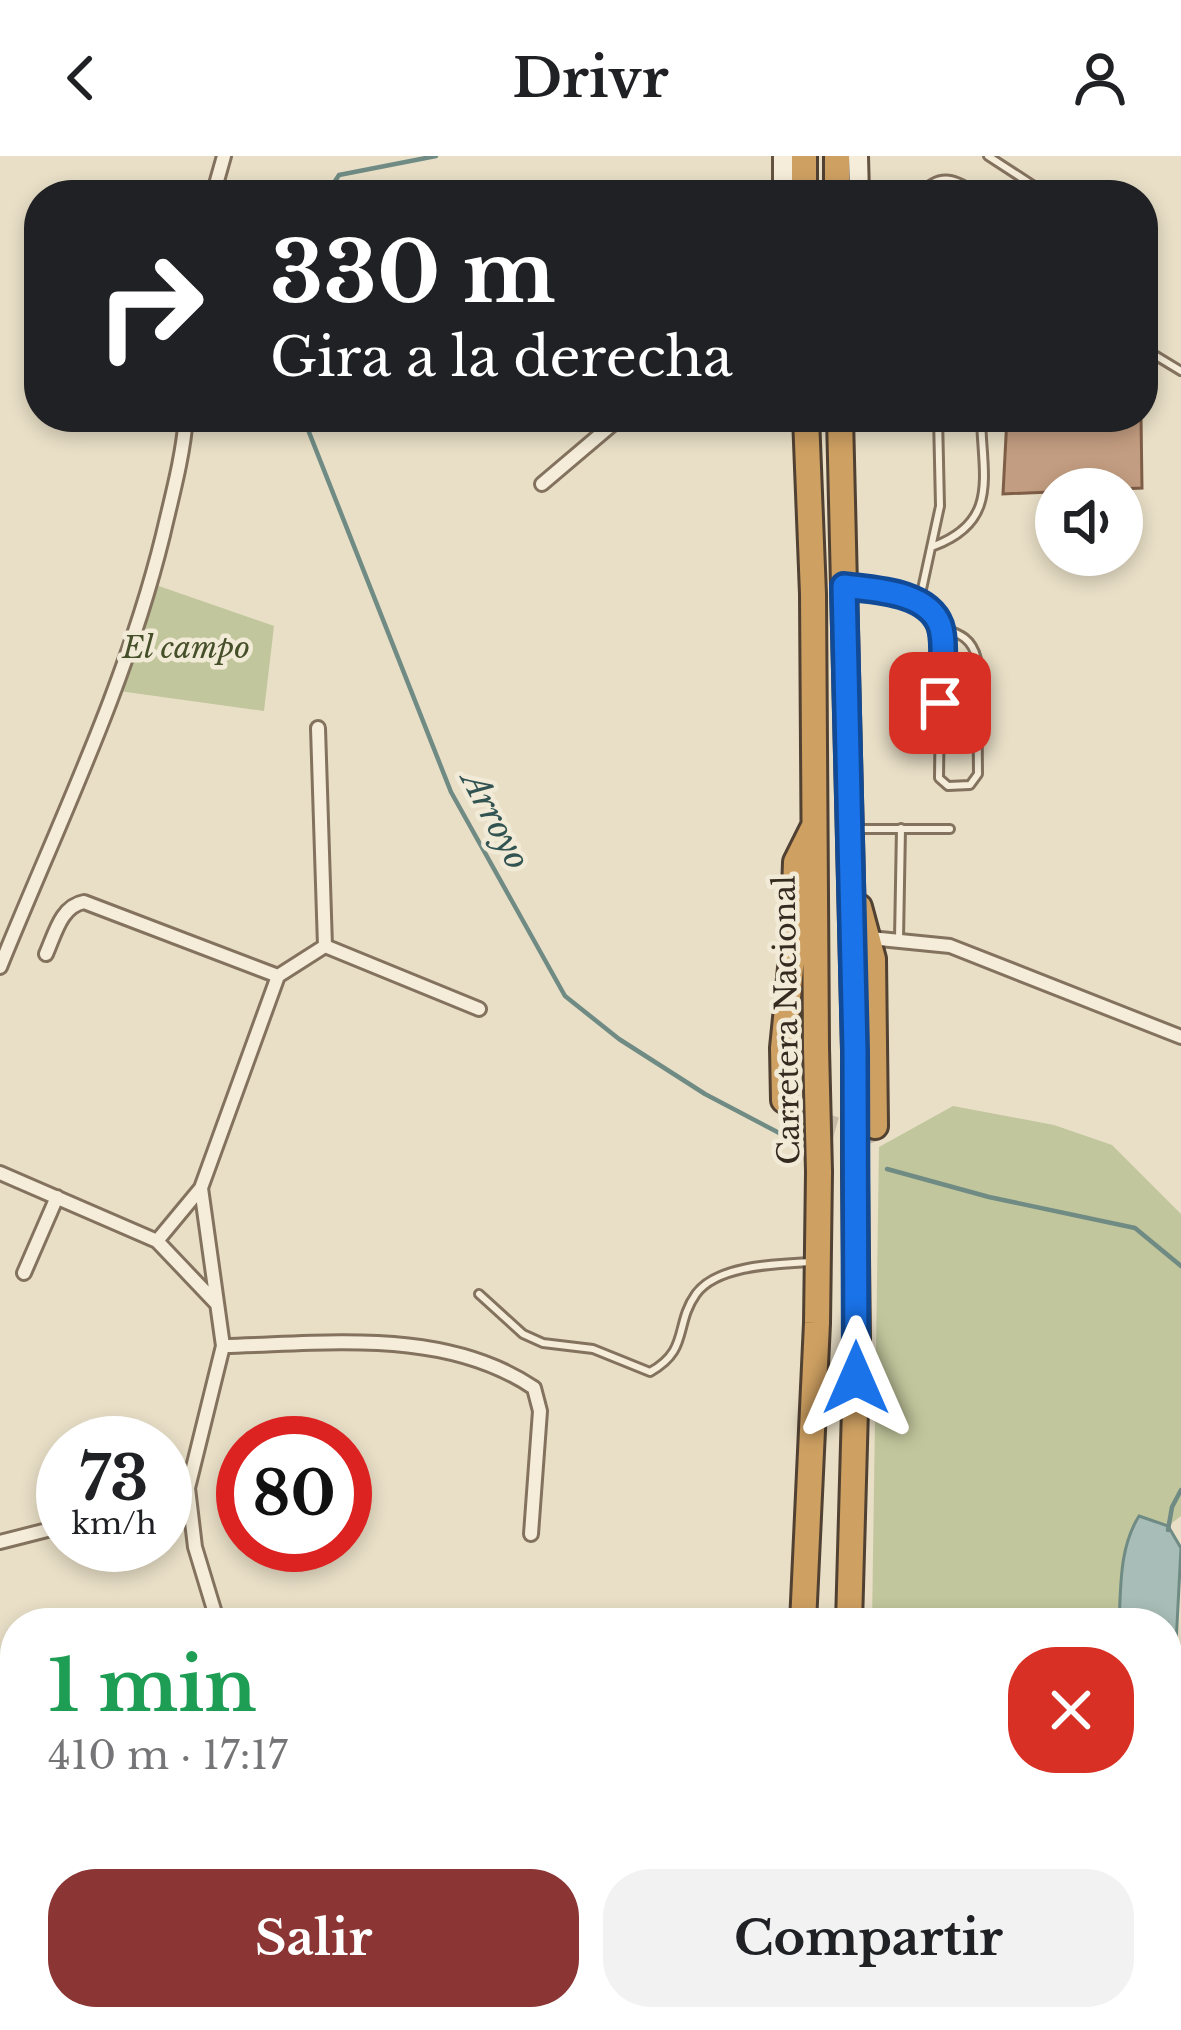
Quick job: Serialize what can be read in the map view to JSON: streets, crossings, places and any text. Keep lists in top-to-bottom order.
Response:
{
  "streets": {
    "highway": ["Carretera Nacional"]
  },
  "water": ["Arroyo"],
  "parks": ["El campo"],
  "page": {
    "header": "Drivr",
    "turn": ["330 m", "Gira a la derecha"],
    "speed": "73 km/h",
    "limit": "80",
    "heading": ["1 min", "410 m · 17:17"],
    "buttons": ["Salir", "Compartir"]
  }
}
